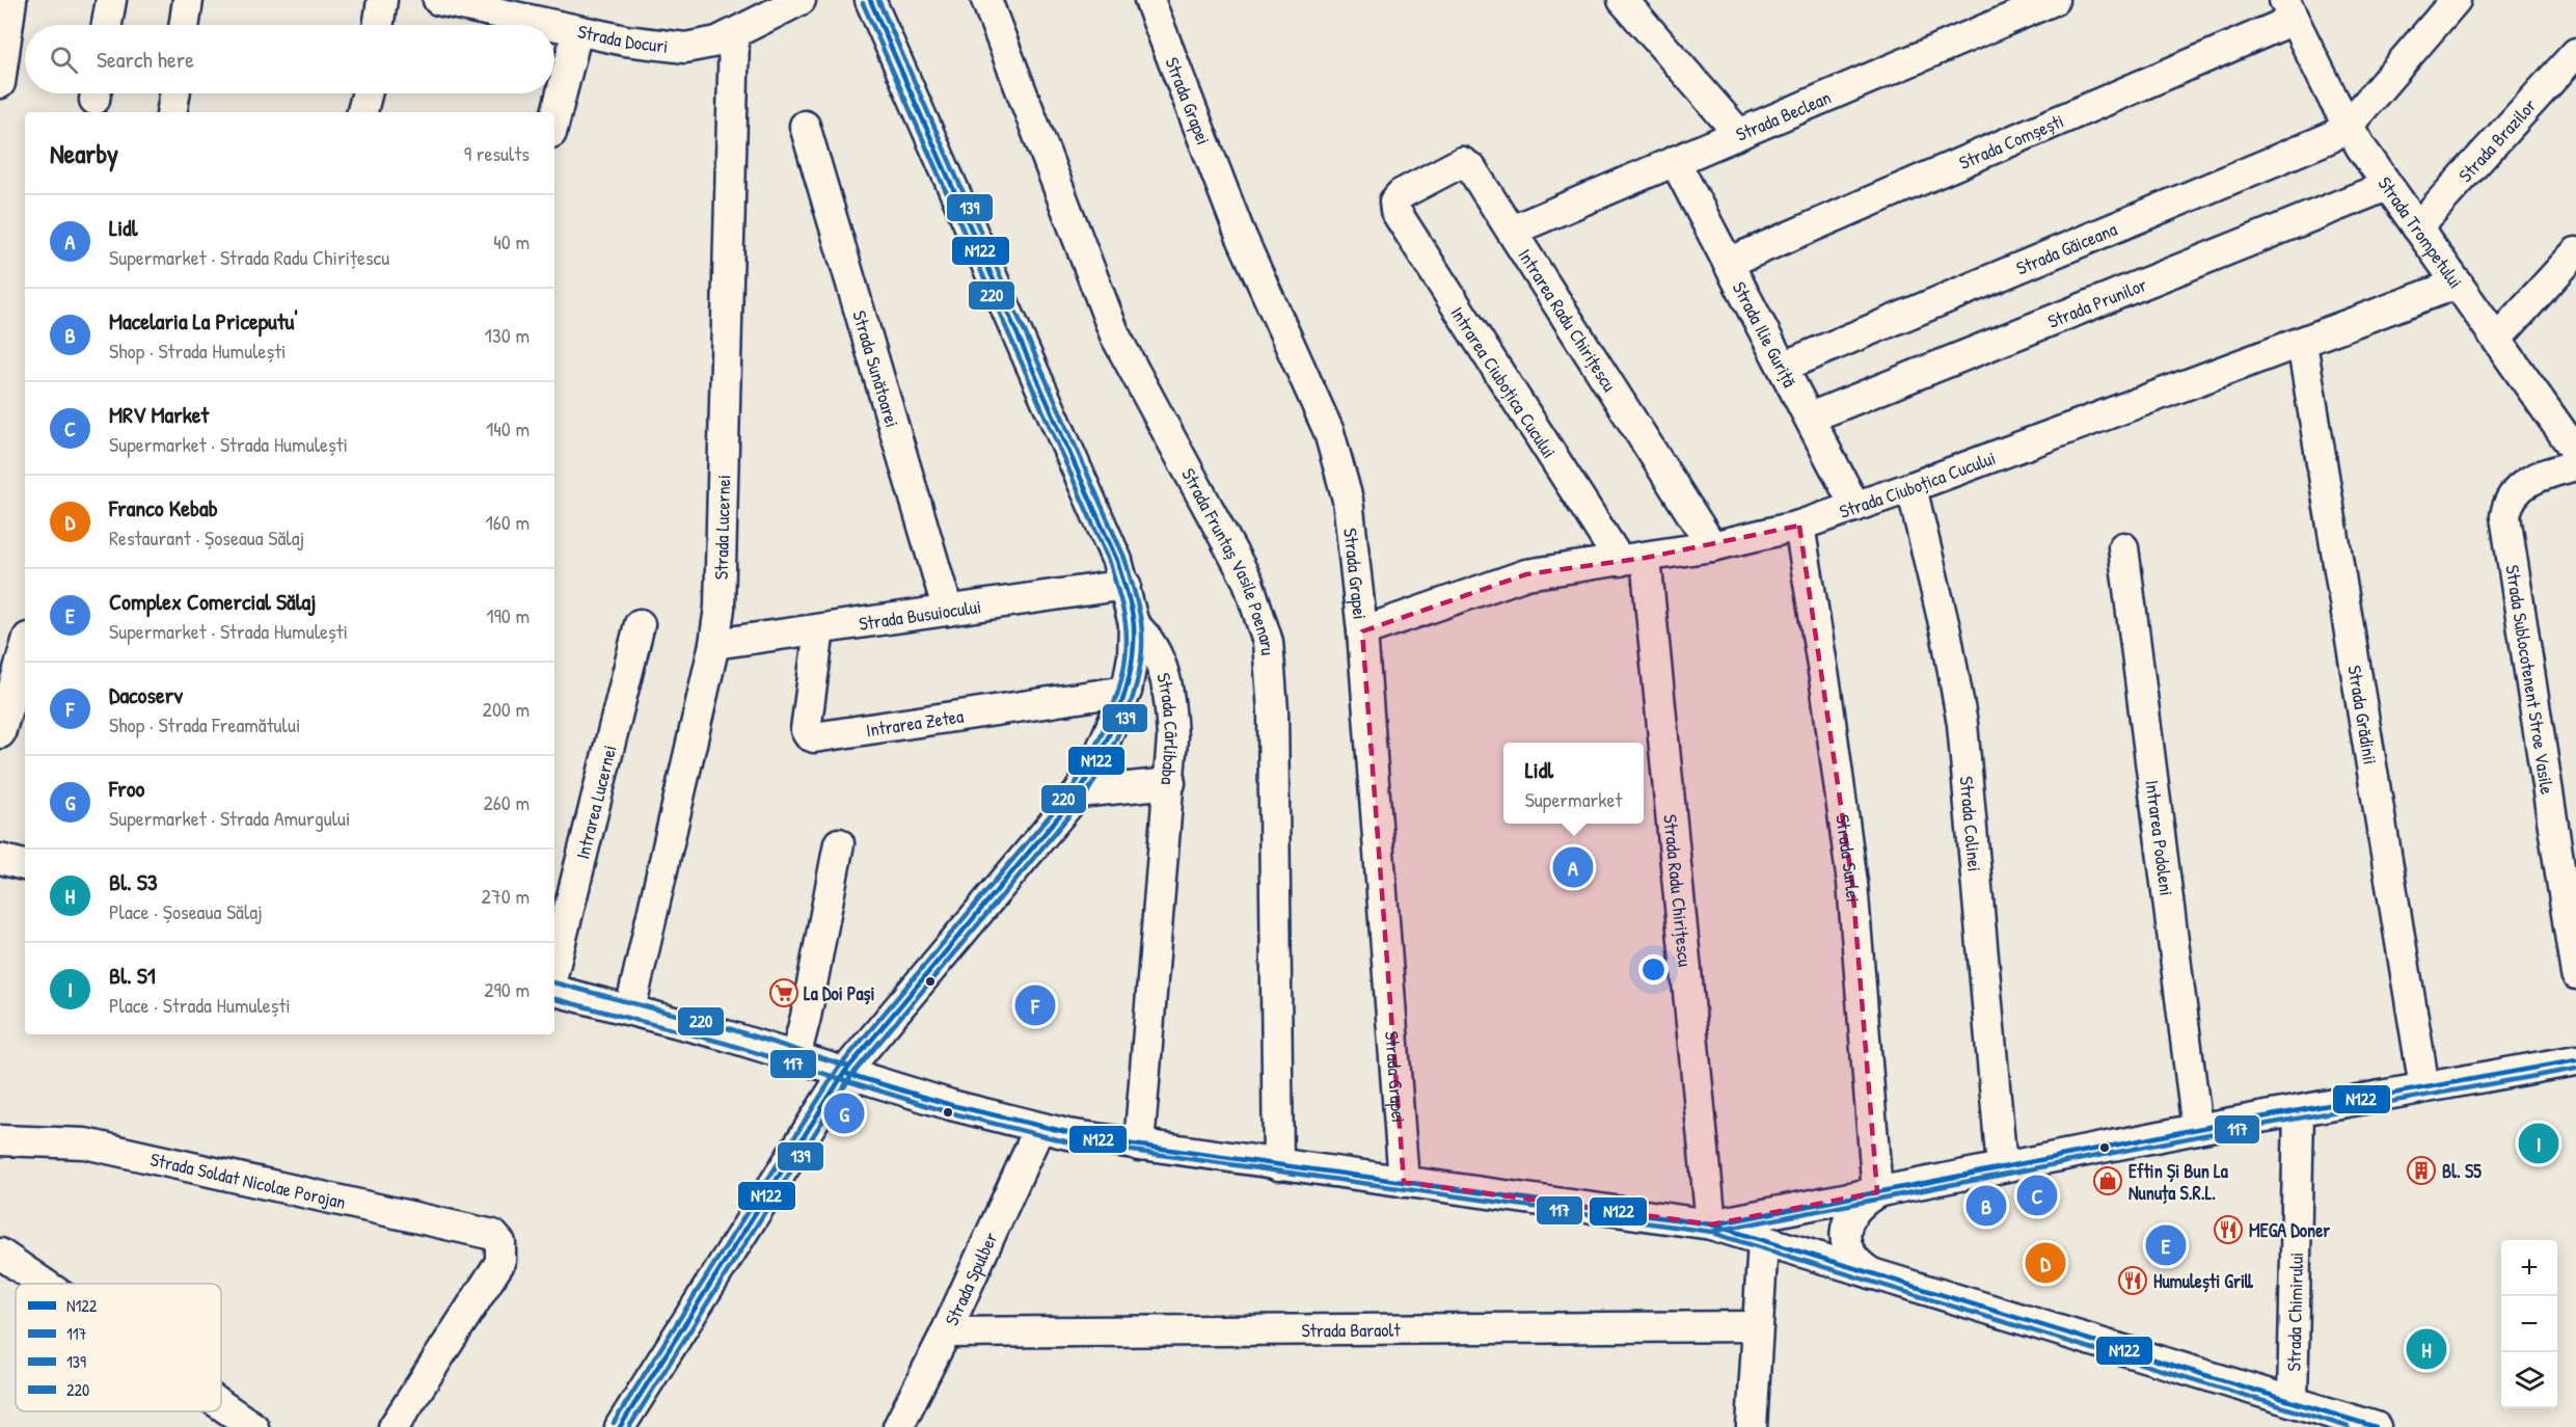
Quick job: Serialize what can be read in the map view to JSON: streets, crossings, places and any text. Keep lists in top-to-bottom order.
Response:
{
  "streets": {
    "street": [
      "Strada Docuri",
      "Strada Grapei",
      "Strada Beclean",
      "Strada Brazilor",
      "Strada Comșești",
      "Strada Trompetului",
      "Strada Găiceana",
      "Strada Prunilor",
      "Intrarea Radu Chirițescu",
      "Strada Ilie Guriță",
      "Strada Sunătoarei",
      "Intrarea Ciuboțica Cucului",
      "Strada Ciuboțica Cucului",
      "Strada Lucernei",
      "Strada Fruntaș Vasile Poenaru",
      "Strada Busuiocului",
      "Strada Sublocotenent Stroe Vasile",
      "Strada Grădinii",
      "Intrarea Zetea",
      "Strada Cârlibaba",
      "Intrarea Lucernei",
      "Strada Colinei",
      "Intrarea Podoleni",
      "Strada Surlei",
      "Strada Radu Chirițescu",
      "Strada Soldat Nicolae Porojan",
      "Strada Spulber",
      "Strada Chimirului",
      "Strada Baraolt"
    ]
  },
  "crossings": [
    ["Strada Docuri", "Strada Lucernei"],
    ["Strada Grapei", "Strada Ciuboțica Cucului"],
    ["Strada Beclean", "Intrarea Radu Chirițescu"],
    ["Strada Beclean", "Strada Ilie Guriță"],
    ["Strada Brazilor", "Strada Trompetului"],
    ["Strada Comșești", "Strada Trompetului"],
    ["Strada Comșești", "Strada Ilie Guriță"],
    ["Strada Trompetului", "Strada Găiceana"],
    ["Strada Trompetului", "Strada Prunilor"],
    ["Strada Trompetului", "Strada Ciuboțica Cucului"],
    ["Strada Găiceana", "Strada Ilie Guriță"],
    ["Strada Prunilor", "Strada Ilie Guriță"],
    ["Intrarea Radu Chirițescu", "Intrarea Ciuboțica Cucului"],
    ["Intrarea Radu Chirițescu", "Strada Ciuboțica Cucului"],
    ["Strada Ilie Guriță", "Strada Ciuboțica Cucului"],
    ["Strada Sunătoarei", "Strada Busuiocului"],
    ["Intrarea Ciuboțica Cucului", "Strada Ciuboțica Cucului"],
    ["Intrarea Ciuboțica Cucului", "Strada Radu Chirițescu"],
    ["Strada Ciuboțica Cucului", "Strada Grădinii"],
    ["Strada Ciuboțica Cucului", "Strada Colinei"],
    ["Strada Ciuboțica Cucului", "Strada Surlei"],
    ["Strada Ciuboțica Cucului", "Strada Radu Chirițescu"],
    ["Strada Lucernei", "Strada Busuiocului"],
    ["Strada Busuiocului", "Intrarea Zetea"],
    ["Strada Spulber", "Strada Baraolt"]
  ],
  "places": {
    "supermarket": ["La Doi Pași"],
    "building": ["Bl. S5"],
    "shop": ["Eftin Și Bun La Nunuța S.R.L."],
    "restaurant": ["MEGA Doner", "Humulești Grill"]
  },
  "lines": [
    "transit line N122",
    "transit line 139",
    "transit line 220",
    "transit line 117"
  ],
  "legend": [
    "N122",
    "117",
    "139",
    "220"
  ],
  "page": {
    "search": "Search here",
    "heading": ["Nearby", "9 results"],
    "list": [
      {
        "mark": "A",
        "name": "Lidl",
        "note": "Supermarket · Strada Radu Chirițescu",
        "value": "40 m"
      },
      {
        "mark": "B",
        "name": "Macelaria La Priceputu'",
        "note": "Shop · Strada Humulești",
        "value": "130 m"
      },
      {
        "mark": "C",
        "name": "MRV Market",
        "note": "Supermarket · Strada Humulești",
        "value": "140 m"
      },
      {
        "mark": "D",
        "name": "Franco Kebab",
        "note": "Restaurant · Șoseaua Sălaj",
        "value": "160 m"
      },
      {
        "mark": "E",
        "name": "Complex Comercial Sălaj",
        "note": "Supermarket · Strada Humulești",
        "value": "190 m"
      },
      {
        "mark": "F",
        "name": "Dacoserv",
        "note": "Shop · Strada Freamătului",
        "value": "200 m"
      },
      {
        "mark": "G",
        "name": "Froo",
        "note": "Supermarket · Strada Amurgului",
        "value": "260 m"
      },
      {
        "mark": "H",
        "name": "Bl. S3",
        "note": "Place · Șoseaua Sălaj",
        "value": "270 m"
      },
      {
        "mark": "I",
        "name": "Bl. S1",
        "note": "Place · Strada Humulești",
        "value": "290 m"
      }
    ],
    "popup": ["Lidl", "Supermarket"],
    "pins": [
      "A",
      "F",
      "G",
      "I",
      "C",
      "B",
      "E",
      "D",
      "H"
    ],
    "map_buttons": ["+", "−"]
  }
}
